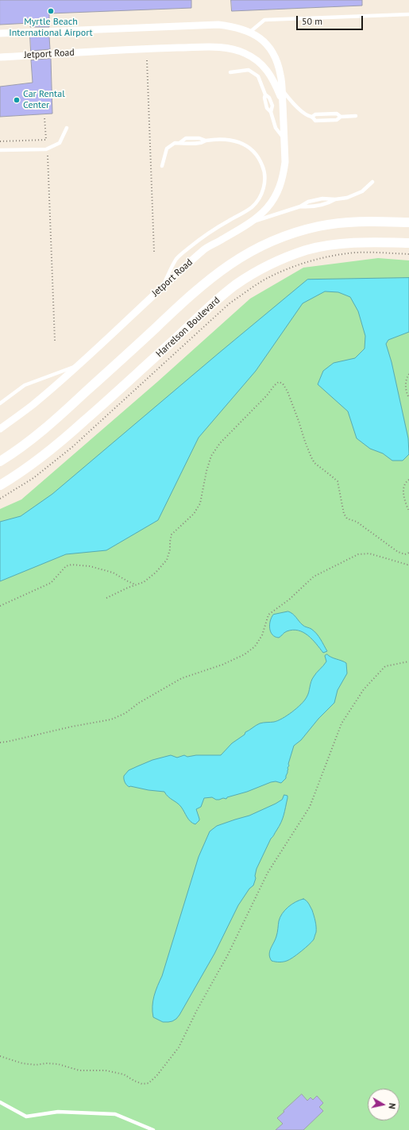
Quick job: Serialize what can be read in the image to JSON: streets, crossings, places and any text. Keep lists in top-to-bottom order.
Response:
{
  "streets": {
    "main road": ["Harrelson Boulevard"],
    "street": ["Jetport Road"]
  },
  "places": ["Myrtle Beach International Airport", "Car Rental Center"],
  "scale_bar": "50 m",
  "north": "right"
}
